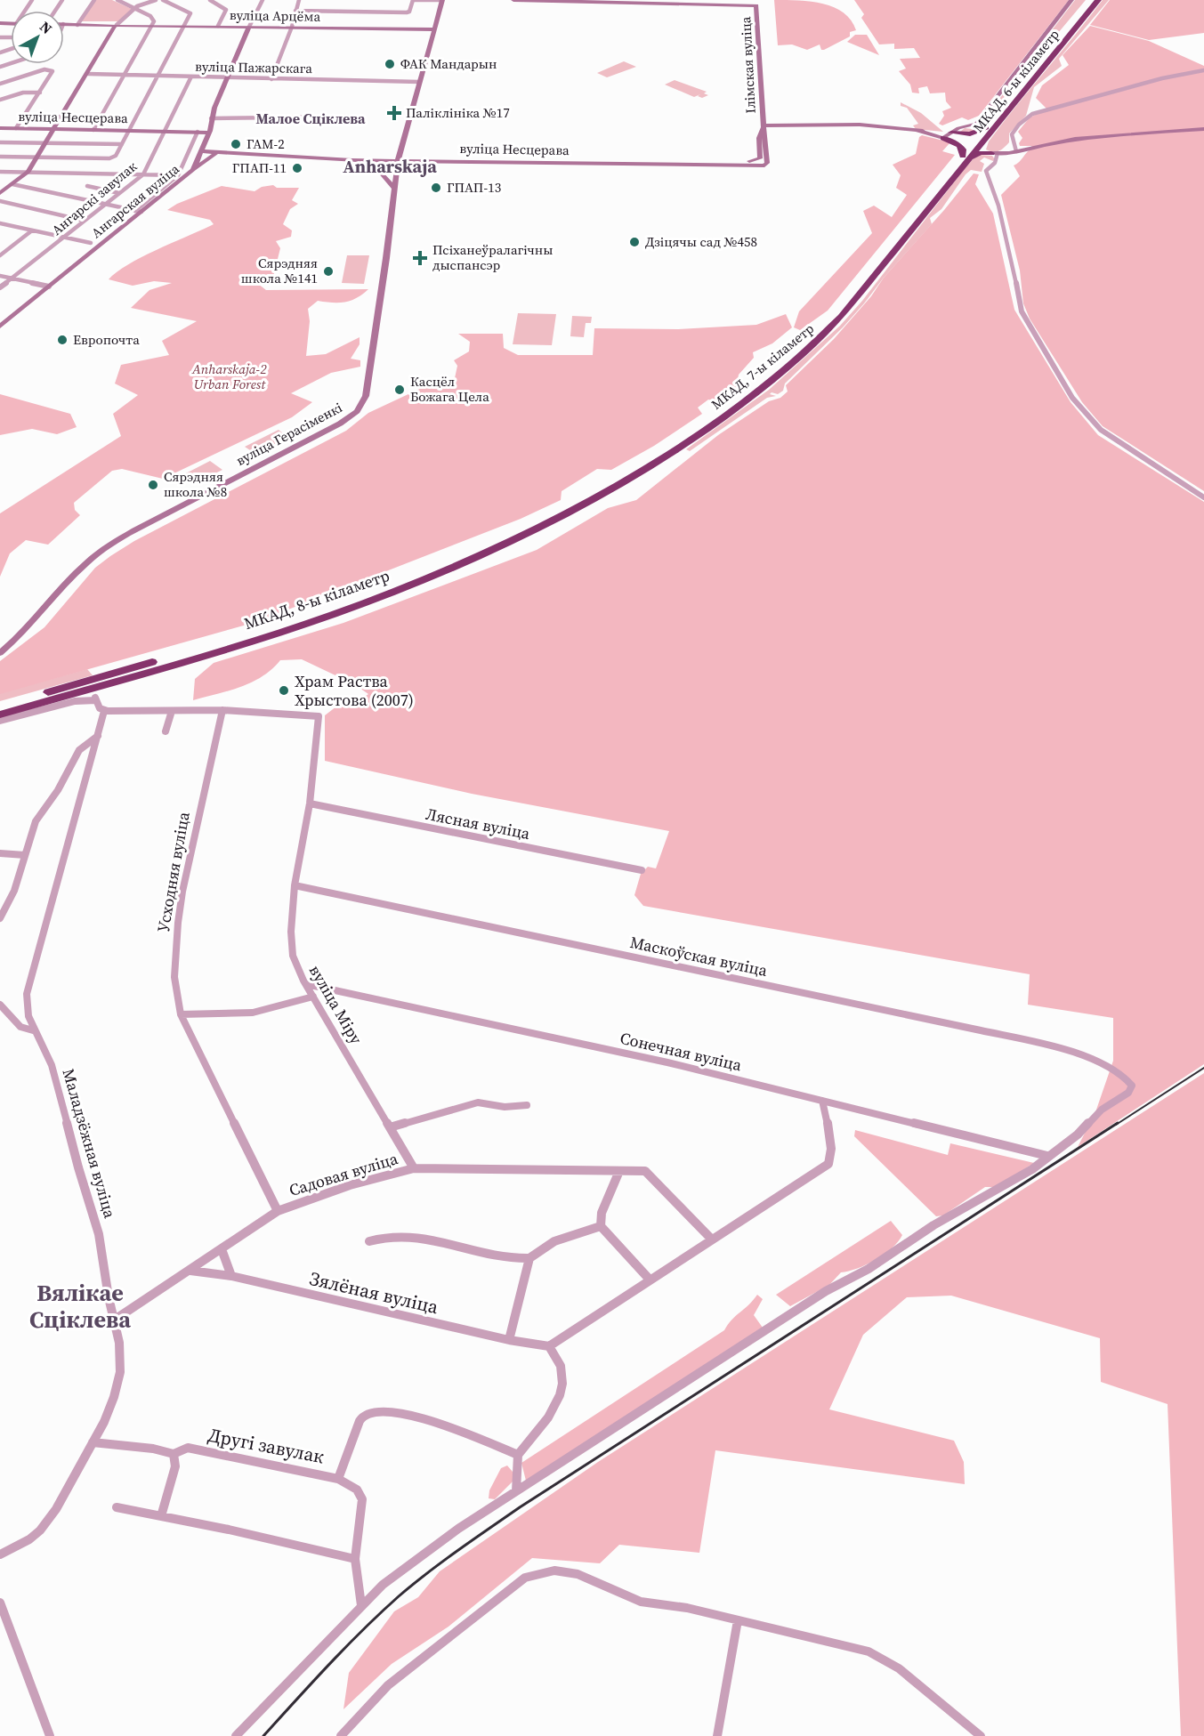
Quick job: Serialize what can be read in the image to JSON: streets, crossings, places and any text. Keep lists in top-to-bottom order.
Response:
{
  "streets": {
    "highway": ["МКАД, 6-ы кіламетр", "МКАД, 7-ы кіламетр", "МКАД, 8-ы кіламетр"],
    "street": [
      "вуліца Арцёма",
      "Ілімская вуліца",
      "вуліца Пажарскага",
      "вуліца Несцерава",
      "Ангарскі завулак",
      "Ангарская вуліца",
      "вуліца Герасіменкі",
      "Лясная вуліца",
      "Усходняя вуліца",
      "Маскоўская вуліца",
      "вуліца Міру",
      "Сонечная вуліца",
      "Маладзёжная вуліца",
      "Садовая вуліца",
      "Зялёная вуліца",
      "Другі завулак"
    ]
  },
  "crossings": [
    ["вуліца Арцёма", "Ангарская вуліца"],
    ["вуліца Арцёма", "вуліца Герасіменкі"],
    ["Ілімская вуліца", "вуліца Несцерава"],
    ["вуліца Пажарскага", "Ангарскі завулак"],
    ["вуліца Пажарскага", "Ангарская вуліца"],
    ["вуліца Пажарскага", "вуліца Герасіменкі"],
    ["МКАД, 6-ы кіламетр", "МКАД, 7-ы кіламетр"],
    ["вуліца Несцерава", "Ангарскі завулак"],
    ["вуліца Несцерава", "Ангарская вуліца"],
    ["вуліца Несцерава", "вуліца Герасіменкі"],
    ["МКАД, 7-ы кіламетр", "МКАД, 8-ы кіламетр"],
    ["Лясная вуліца", "вуліца Міру"],
    ["Усходняя вуліца", "вуліца Міру"],
    ["Усходняя вуліца", "Садовая вуліца"],
    ["Маскоўская вуліца", "вуліца Міру"],
    ["Маскоўская вуліца", "Сонечная вуліца"],
    ["вуліца Міру", "Сонечная вуліца"],
    ["вуліца Міру", "Садовая вуліца"],
    ["Маладзёжная вуліца", "Садовая вуліца"],
    ["Маладзёжная вуліца", "Другі завулак"],
    ["Садовая вуліца", "Зялёная вуліца"]
  ],
  "districts": ["Малое Сціклева", "Anharskaja", "Вялікае Сціклева"],
  "parks": ["Anharskaja-2 Urban Forest"],
  "places": {
    "other": [
      "ФАК Мандарын",
      "ГАМ-2",
      "ГПАП-11",
      "ГПАП-13",
      "Дзіцячы сад №458",
      "Сярэдняя школа №141",
      "Европочта",
      "Касцёл Божага Цела",
      "Сярэдняя школа №8",
      "Храм Раства Хрыстова (2007)"
    ],
    "health": ["Паліклініка №17", "Псіханеўралагічны дыспансэр"]
  },
  "north": "top right"
}
